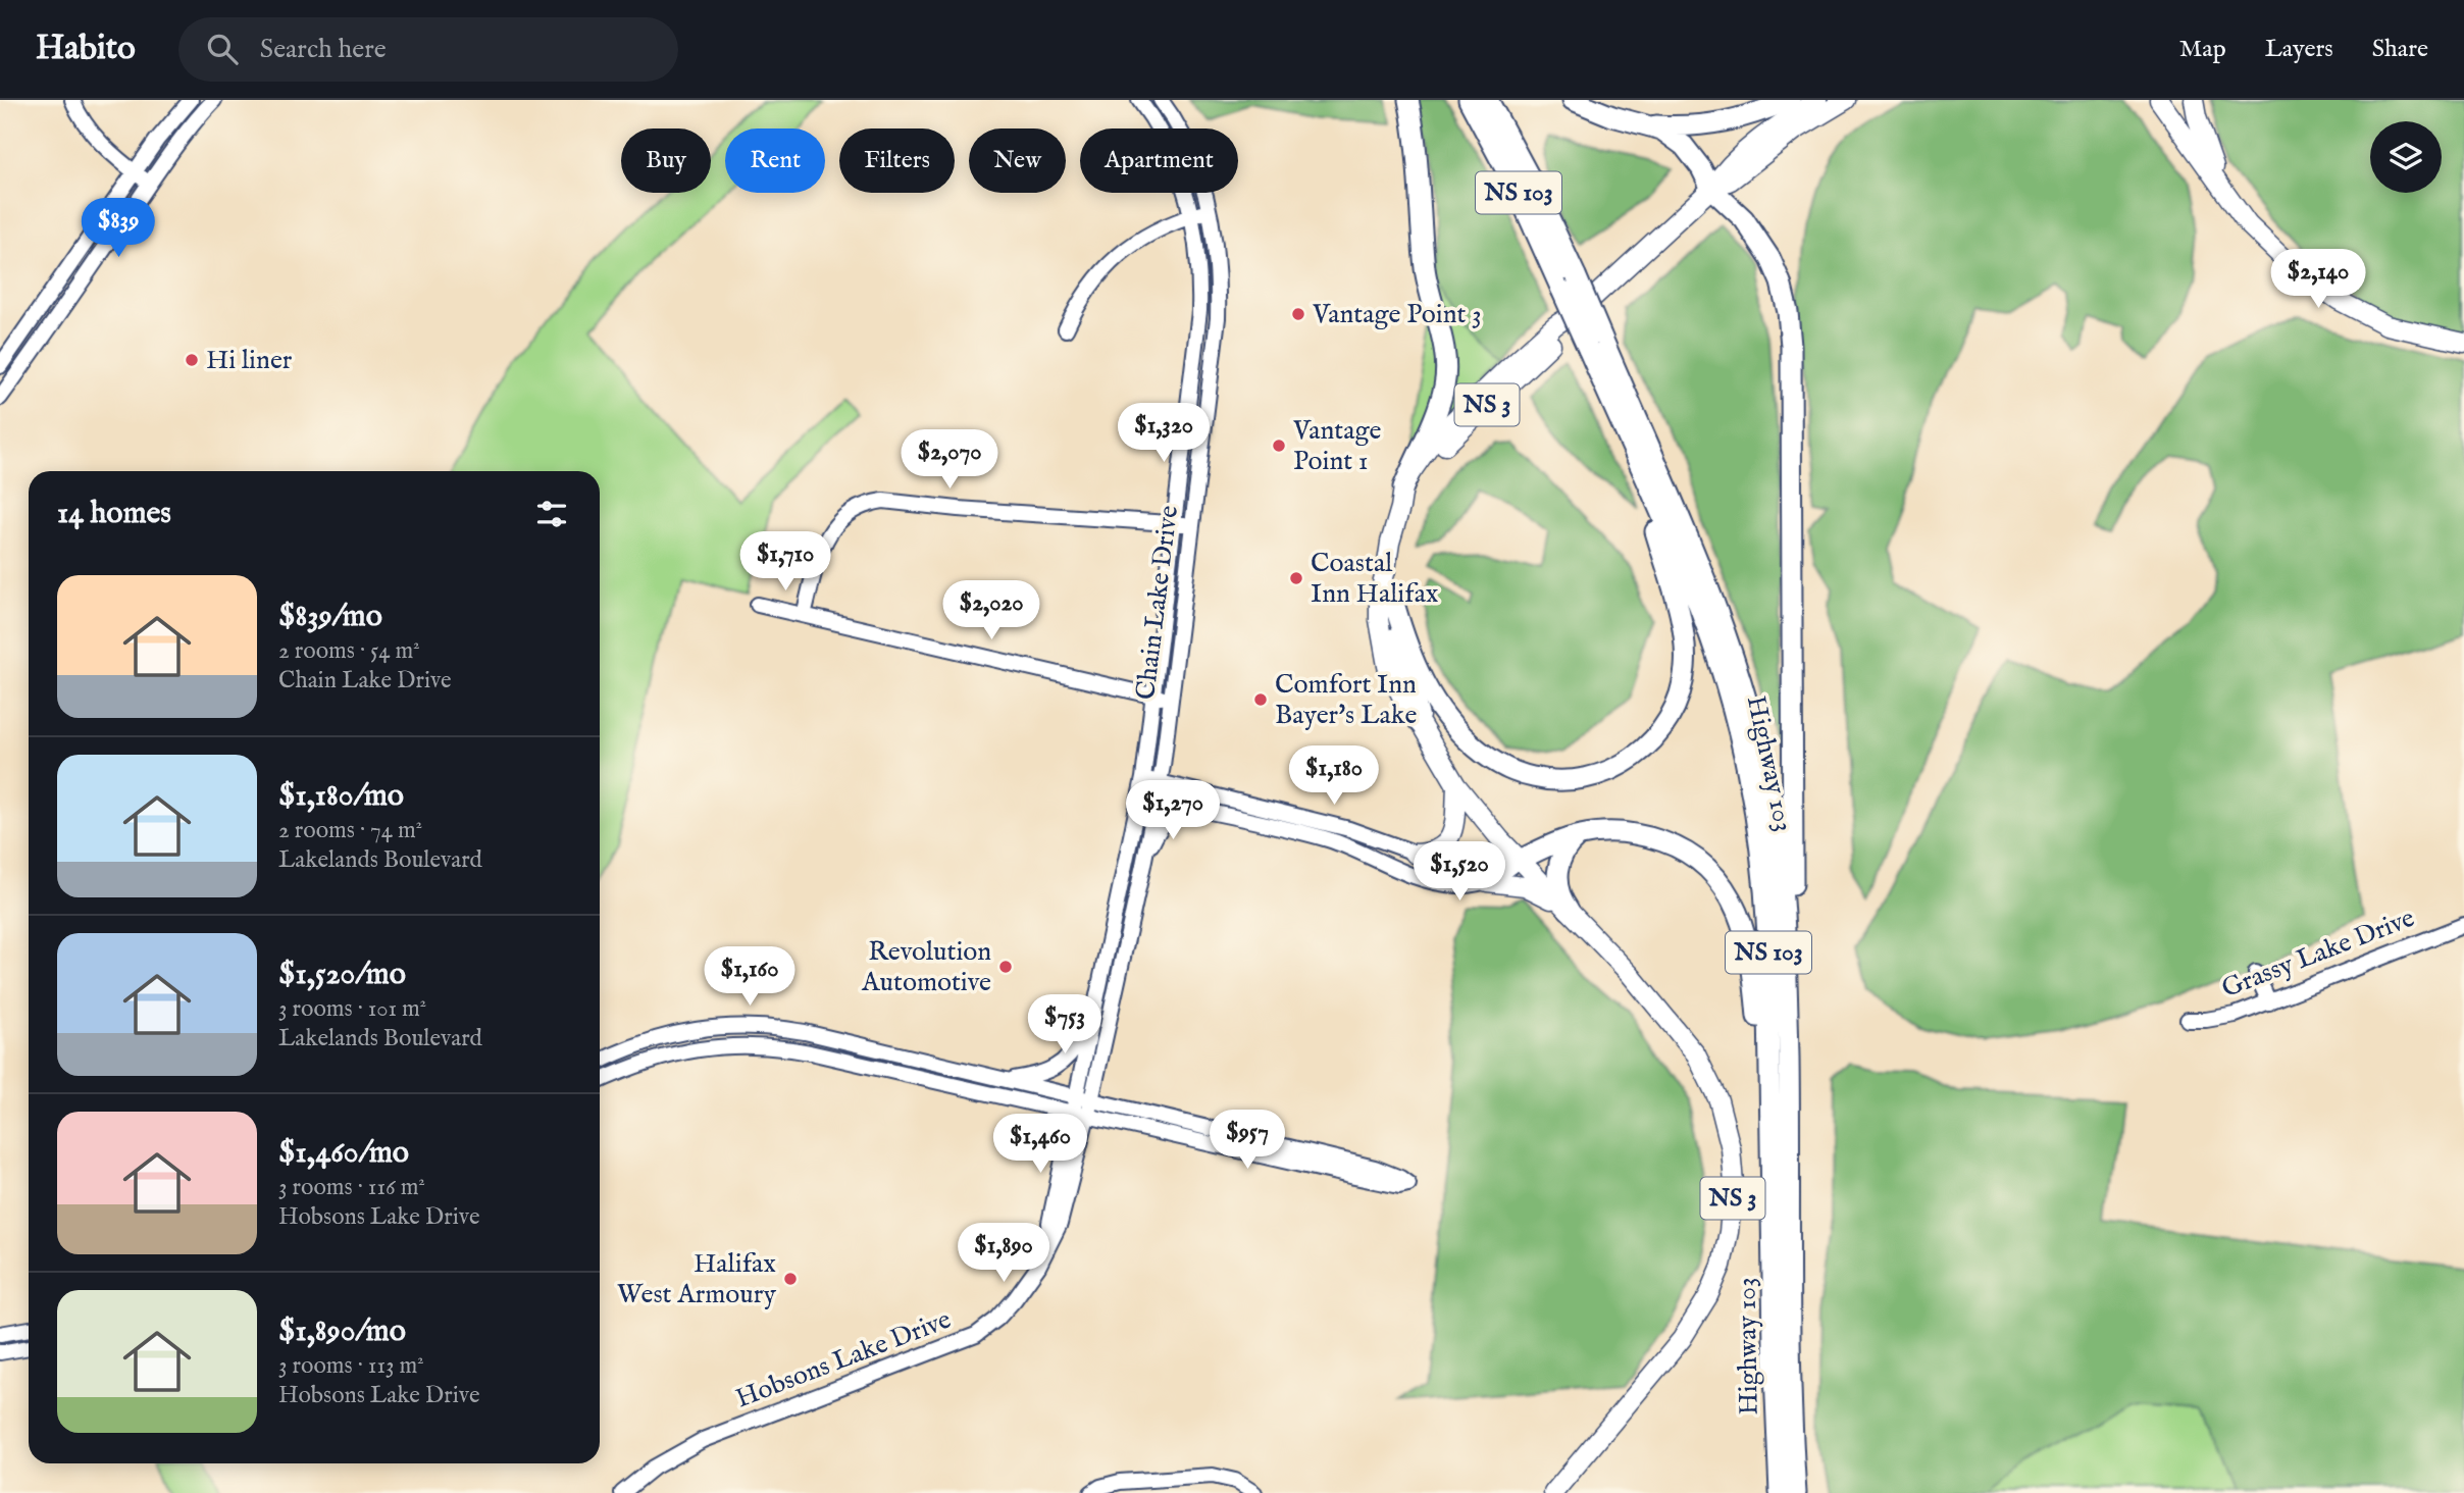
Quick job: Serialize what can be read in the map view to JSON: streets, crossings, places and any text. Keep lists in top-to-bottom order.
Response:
{
  "streets": {
    "highway": ["NS 103", "Highway 103"],
    "main road": ["NS 3"],
    "street": ["Chain Lake Drive", "Grassy Lake Drive", "Hobsons Lake Drive"]
  },
  "crossings": [
    ["Chain Lake Drive", "Hobsons Lake Drive"]
  ],
  "places": [
    "Vantage Point 3",
    "Hi liner",
    "Vantage Point 1",
    "Coastal Inn Halifax",
    "Comfort Inn Bayer's Lake",
    "Revolution Automotive",
    "Halifax West Armoury"
  ],
  "page": {
    "header": "Habito",
    "search": "Search here",
    "nav": ["Map", "Layers", "Share"],
    "chip": [
      "Buy",
      "Rent",
      "Filters",
      "New",
      "Apartment"
    ],
    "price": [
      "$839",
      "$2,140",
      "$1,320",
      "$2,070",
      "$1,710",
      "$2,020",
      "$1,180",
      "$1,270",
      "$1,520",
      "$1,160",
      "$753",
      "$957",
      "$1,460",
      "$1,890"
    ],
    "heading": "14 homes",
    "list": [
      {
        "name": "$839/mo",
        "note": "2 rooms · 54 m² · Chain Lake Drive"
      },
      {
        "name": "$1,180/mo",
        "note": "2 rooms · 74 m² · Lakelands Boulevard"
      },
      {
        "name": "$1,520/mo",
        "note": "3 rooms · 101 m² · Lakelands Boulevard"
      },
      {
        "name": "$1,460/mo",
        "note": "3 rooms · 116 m² · Hobsons Lake Drive"
      },
      {
        "name": "$1,890/mo",
        "note": "3 rooms · 113 m² · Hobsons Lake Drive"
      }
    ]
  }
}
